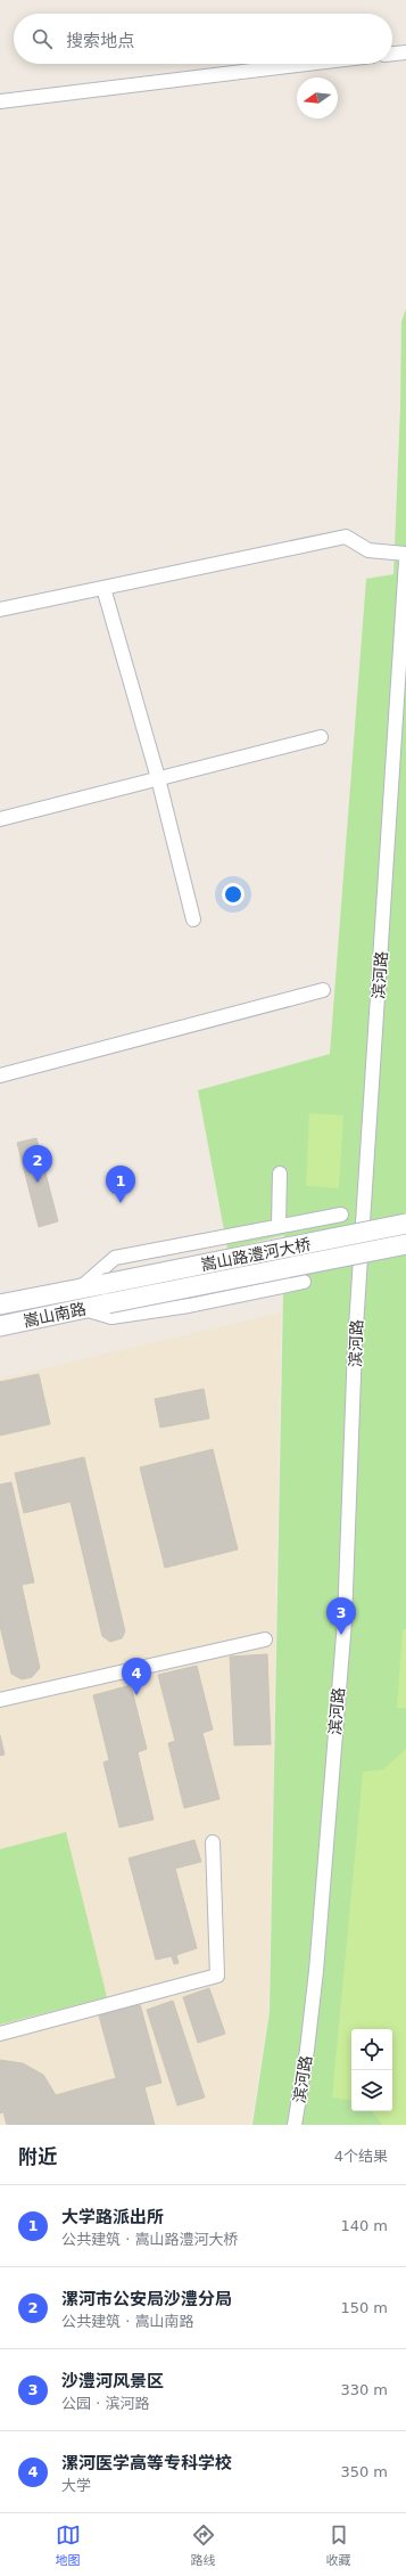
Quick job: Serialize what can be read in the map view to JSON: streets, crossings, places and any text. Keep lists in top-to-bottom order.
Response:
{
  "streets": {
    "main road": ["嵩山路澧河大桥", "嵩山南路"],
    "street": ["滨河路"]
  },
  "crossings": [
    ["嵩山路澧河大桥", "嵩山南路"]
  ],
  "north": "left",
  "page": {
    "search": "搜索地点",
    "pins": [
      "2",
      "1",
      "3",
      "4"
    ],
    "heading": ["附近", "4个结果"],
    "list": [
      {
        "mark": "1",
        "name": "大学路派出所",
        "note": "公共建筑 · 嵩山路澧河大桥",
        "value": "140 m"
      },
      {
        "mark": "2",
        "name": "漯河市公安局沙澧分局",
        "note": "公共建筑 · 嵩山南路",
        "value": "150 m"
      },
      {
        "mark": "3",
        "name": "沙澧河风景区",
        "note": "公园 · 滨河路",
        "value": "330 m"
      },
      {
        "mark": "4",
        "name": "漯河医学高等专科学校",
        "note": "大学",
        "value": "350 m"
      }
    ],
    "nav": ["地图", "路线", "收藏"]
  }
}
